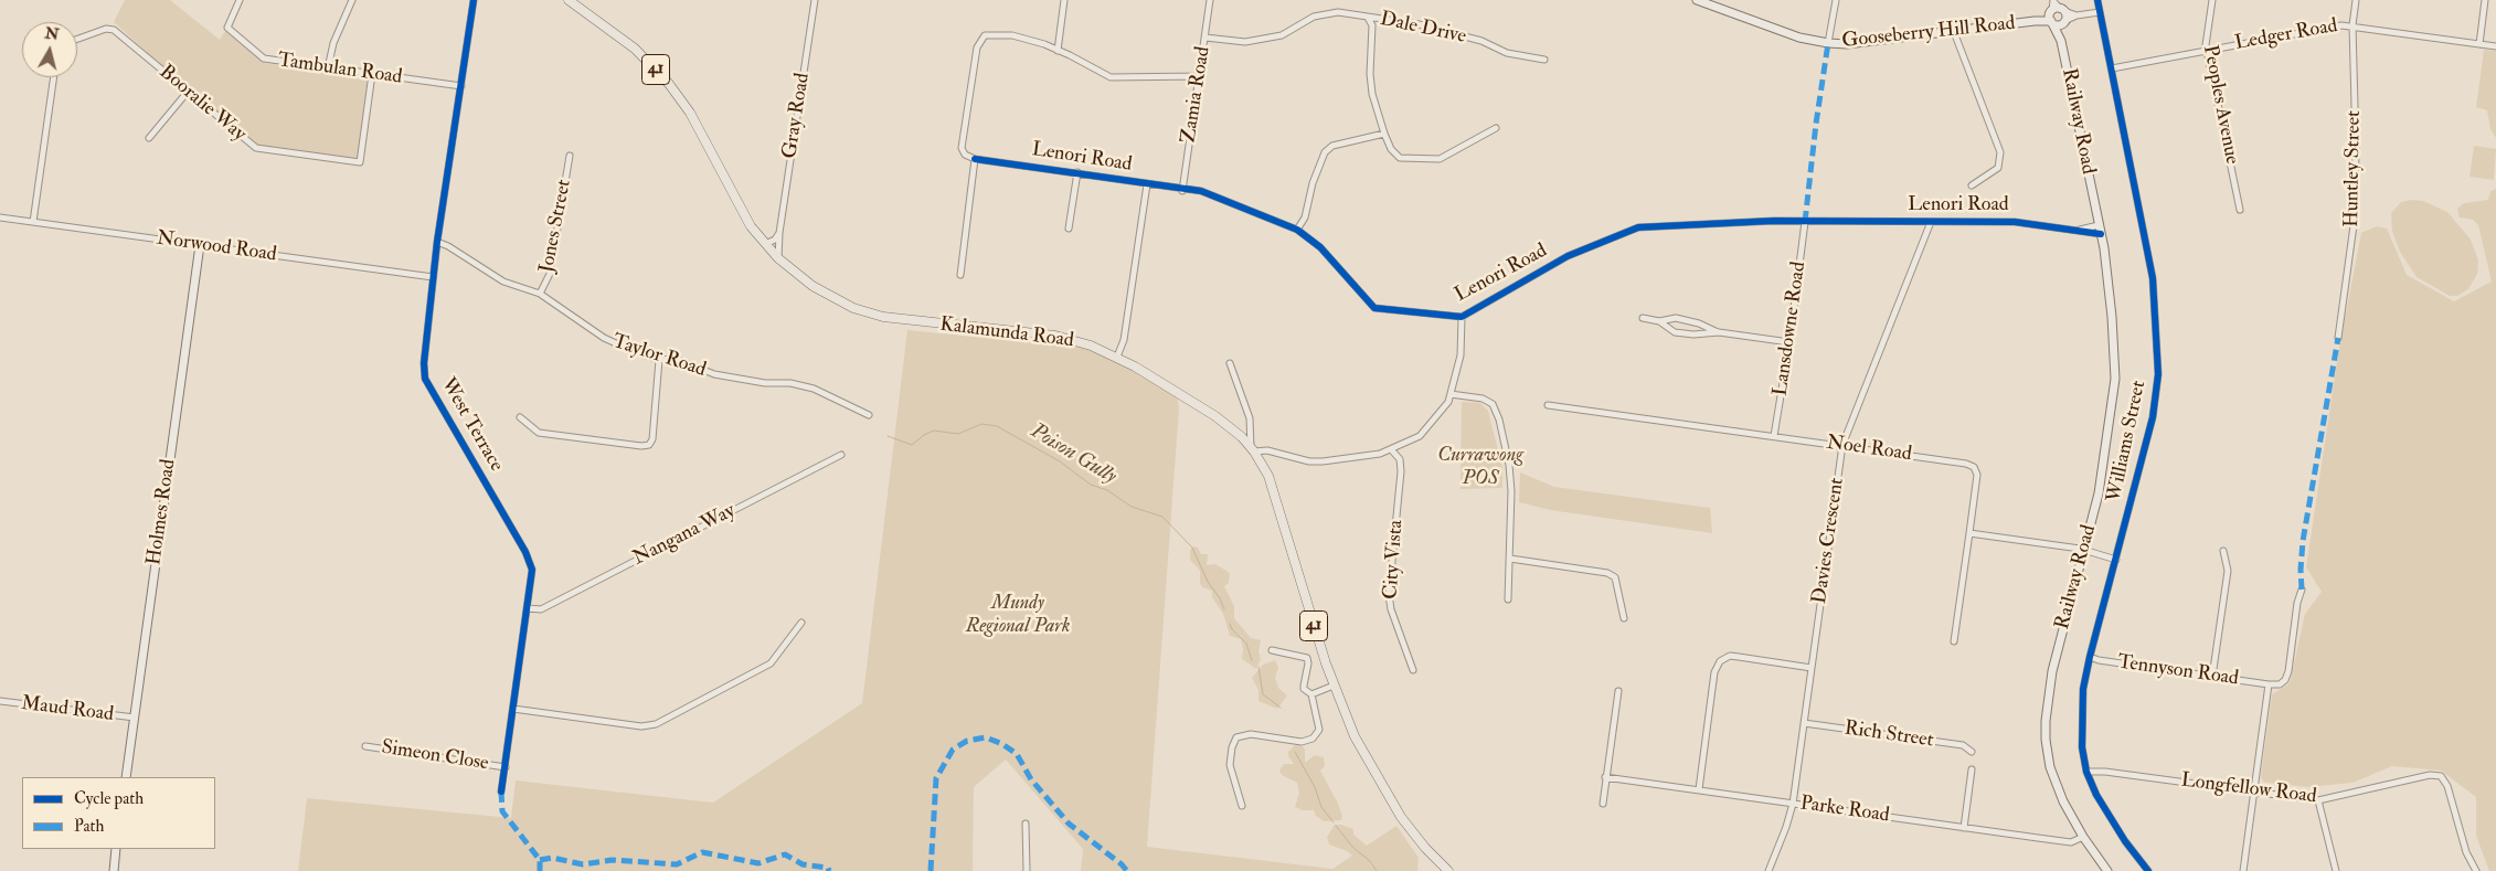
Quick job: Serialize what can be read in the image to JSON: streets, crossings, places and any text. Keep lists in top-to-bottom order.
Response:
{
  "streets": {
    "main road": ["41", "Kalamunda Road"],
    "street": [
      "Dale Drive",
      "Gooseberry Hill Road",
      "Ledger Road",
      "Tambulan Road",
      "Zamia Road",
      "Booralie Way",
      "Peoples Avenue",
      "Gray Road",
      "Railway Road",
      "Lenori Road",
      "Huntley Street",
      "Jones Street",
      "Norwood Road",
      "Lansdowne Road",
      "Taylor Road",
      "West Terrace",
      "Williams Street",
      "Noel Road",
      "Holmes Road",
      "Nangana Way",
      "Davies Crescent",
      "City Vista",
      "Tennyson Road",
      "Maud Road",
      "Rich Street",
      "Simeon Close",
      "Longfellow Road",
      "Parke Road"
    ]
  },
  "crossings": [
    ["Dale Drive", "Zamia Road"],
    ["Gooseberry Hill Road", "Railway Road"],
    ["Ledger Road", "Peoples Avenue"],
    ["Ledger Road", "Huntley Street"],
    ["Ledger Road", "Williams Street"],
    ["Tambulan Road", "Booralie Way"],
    ["Tambulan Road", "West Terrace"],
    ["Zamia Road", "Lenori Road"],
    ["Gray Road", "Kalamunda Road"],
    ["Railway Road", "Lenori Road"],
    ["Railway Road", "Parke Road"],
    ["Lenori Road", "Lansdowne Road"],
    ["Lenori Road", "Davies Crescent"],
    ["Jones Street", "Taylor Road"],
    ["Norwood Road", "West Terrace"],
    ["Norwood Road", "Holmes Road"],
    ["Lansdowne Road", "Noel Road"],
    ["Taylor Road", "West Terrace"],
    ["West Terrace", "Nangana Way"],
    ["West Terrace", "Simeon Close"],
    ["Williams Street", "Tennyson Road"],
    ["Williams Street", "Longfellow Road"],
    ["Noel Road", "Davies Crescent"],
    ["Holmes Road", "Maud Road"],
    ["Davies Crescent", "Rich Street"],
    ["Davies Crescent", "Parke Road"]
  ],
  "water": ["Poison Gully"],
  "parks": ["Currawong POS", "Mundy Regional Park"],
  "legend": ["Cycle path", "Path"],
  "north": "top"
}
